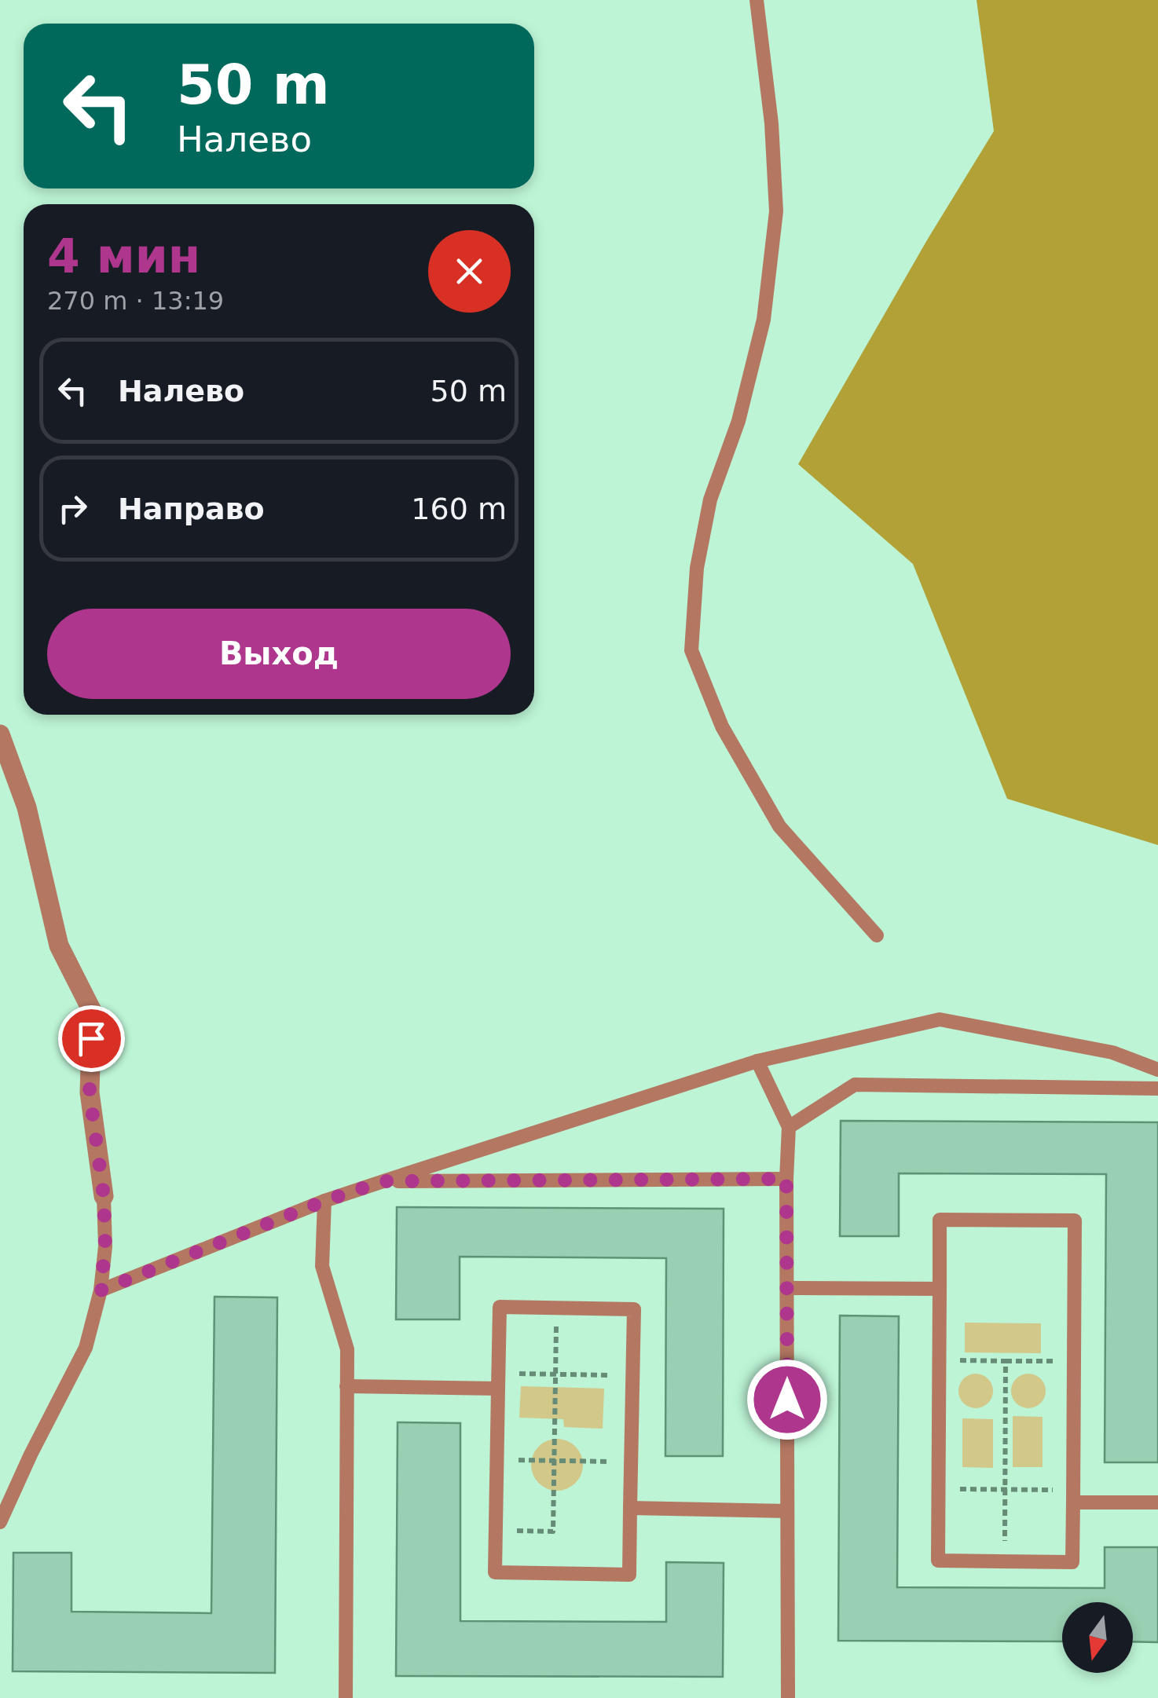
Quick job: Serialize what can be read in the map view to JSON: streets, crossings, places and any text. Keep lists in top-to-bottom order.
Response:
{
  "north": "bottom",
  "page": {
    "turn": ["50 m", "Налево"],
    "heading": ["4 мин", "270 m · 13:19"],
    "list": [
      {
        "name": "Налево",
        "value": "50 m"
      },
      {
        "name": "Направо",
        "value": "160 m"
      }
    ],
    "buttons": "Выход"
  }
}
